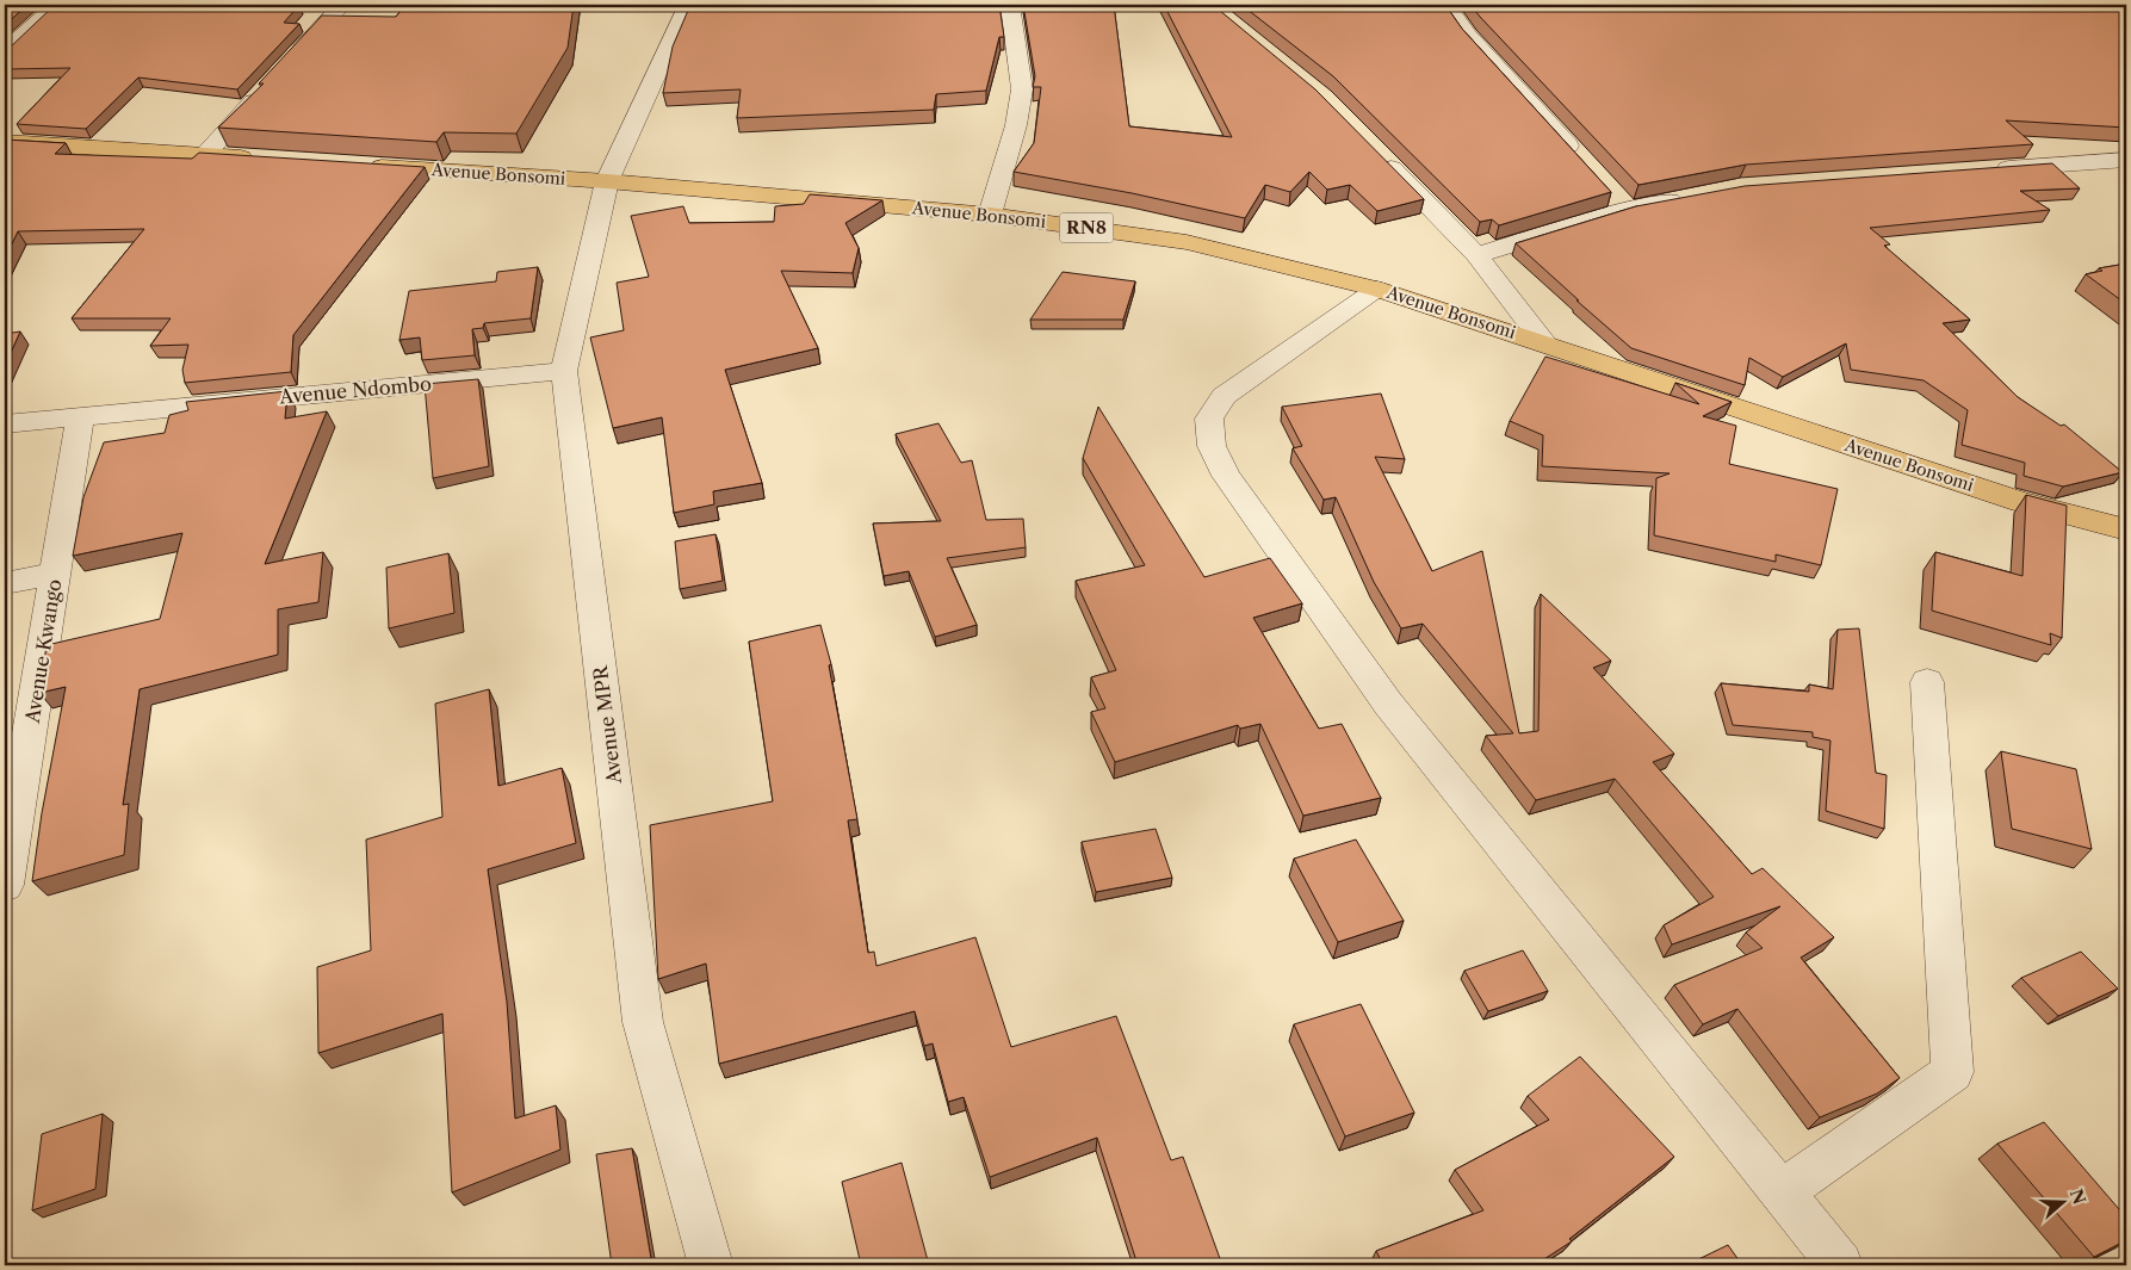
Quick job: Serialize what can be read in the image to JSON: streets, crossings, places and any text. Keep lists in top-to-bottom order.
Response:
{
  "streets": {
    "main road": ["Avenue Bonsomi", "RN8"],
    "street": ["Avenue Ndombo", "Avenue Kwango", "Avenue MPR"]
  },
  "crossings": [
    ["Avenue Bonsomi", "Avenue MPR"],
    ["Avenue Ndombo", "Avenue Kwango"],
    ["Avenue Ndombo", "Avenue MPR"]
  ],
  "north": "right"
}
